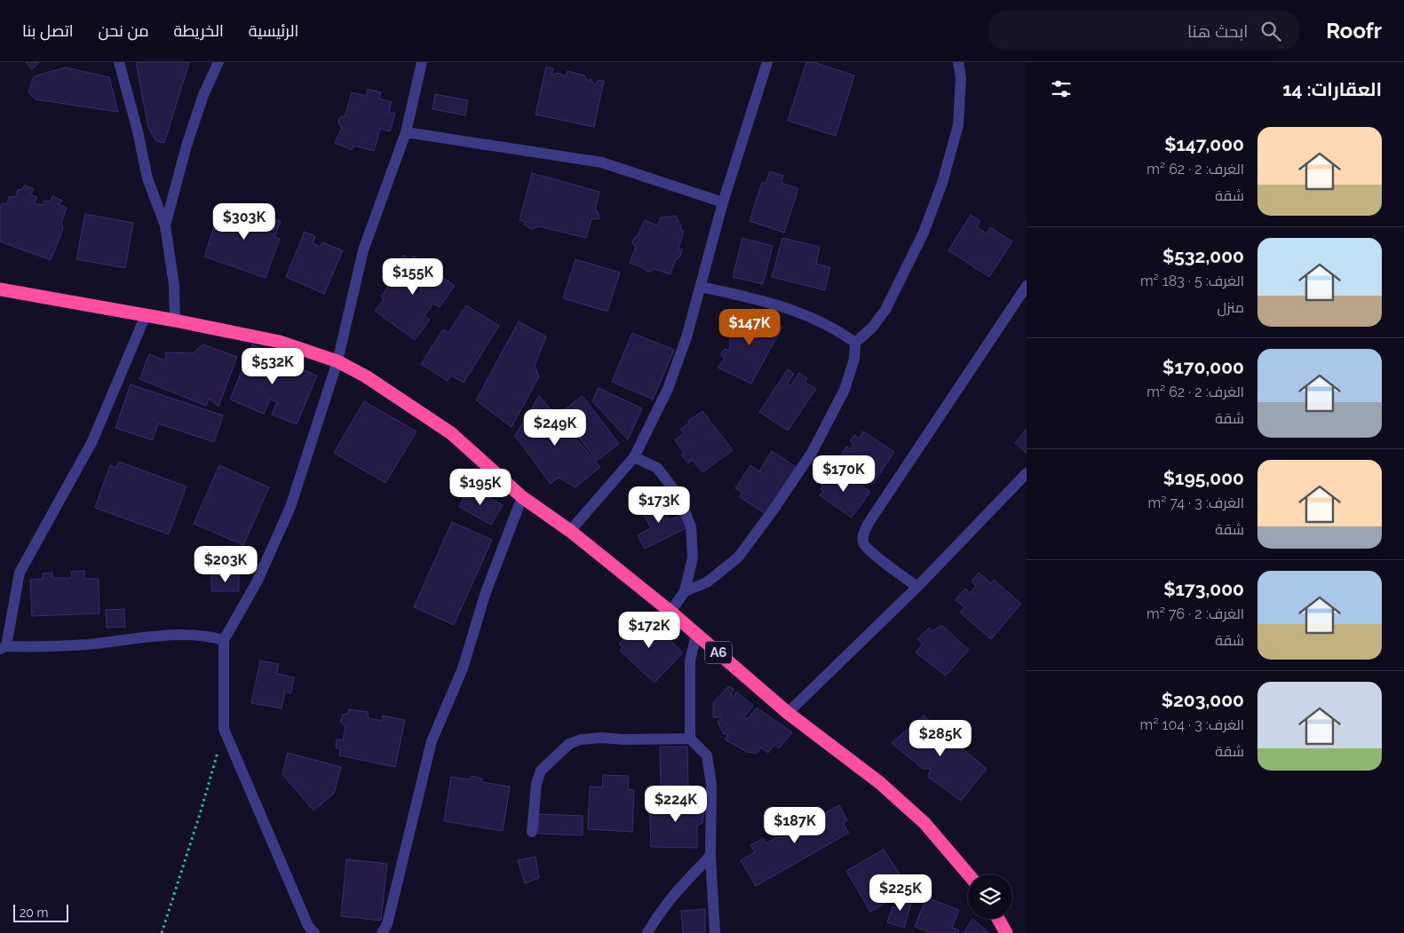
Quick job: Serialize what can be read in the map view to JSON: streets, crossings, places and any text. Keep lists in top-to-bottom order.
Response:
{
  "streets": {
    "highway": ["A6"]
  },
  "scale_bar": "20 m",
  "page": {
    "header": "Roofr",
    "search": "ابحث هنا",
    "nav": [
      "الرئيسية",
      "الخريطة",
      "من نحن",
      "اتصل بنا"
    ],
    "heading": "العقارات: 14",
    "list": [
      {
        "name": "$147,000",
        "note": "الغرف: 2 · 62 m² · شقة"
      },
      {
        "name": "$532,000",
        "note": "الغرف: 5 · 183 m² · منزل"
      },
      {
        "name": "$170,000",
        "note": "الغرف: 2 · 62 m² · شقة"
      },
      {
        "name": "$195,000",
        "note": "الغرف: 3 · 74 m² · شقة"
      },
      {
        "name": "$173,000",
        "note": "الغرف: 2 · 76 m² · شقة"
      },
      {
        "name": "$203,000",
        "note": "الغرف: 3 · 104 m² · شقة"
      }
    ],
    "price": [
      "$303K",
      "$155K",
      "$147K",
      "$532K",
      "$249K",
      "$170K",
      "$195K",
      "$173K",
      "$203K",
      "$172K",
      "$285K",
      "$224K",
      "$187K",
      "$225K"
    ],
    "scale": "20 m"
  }
}
